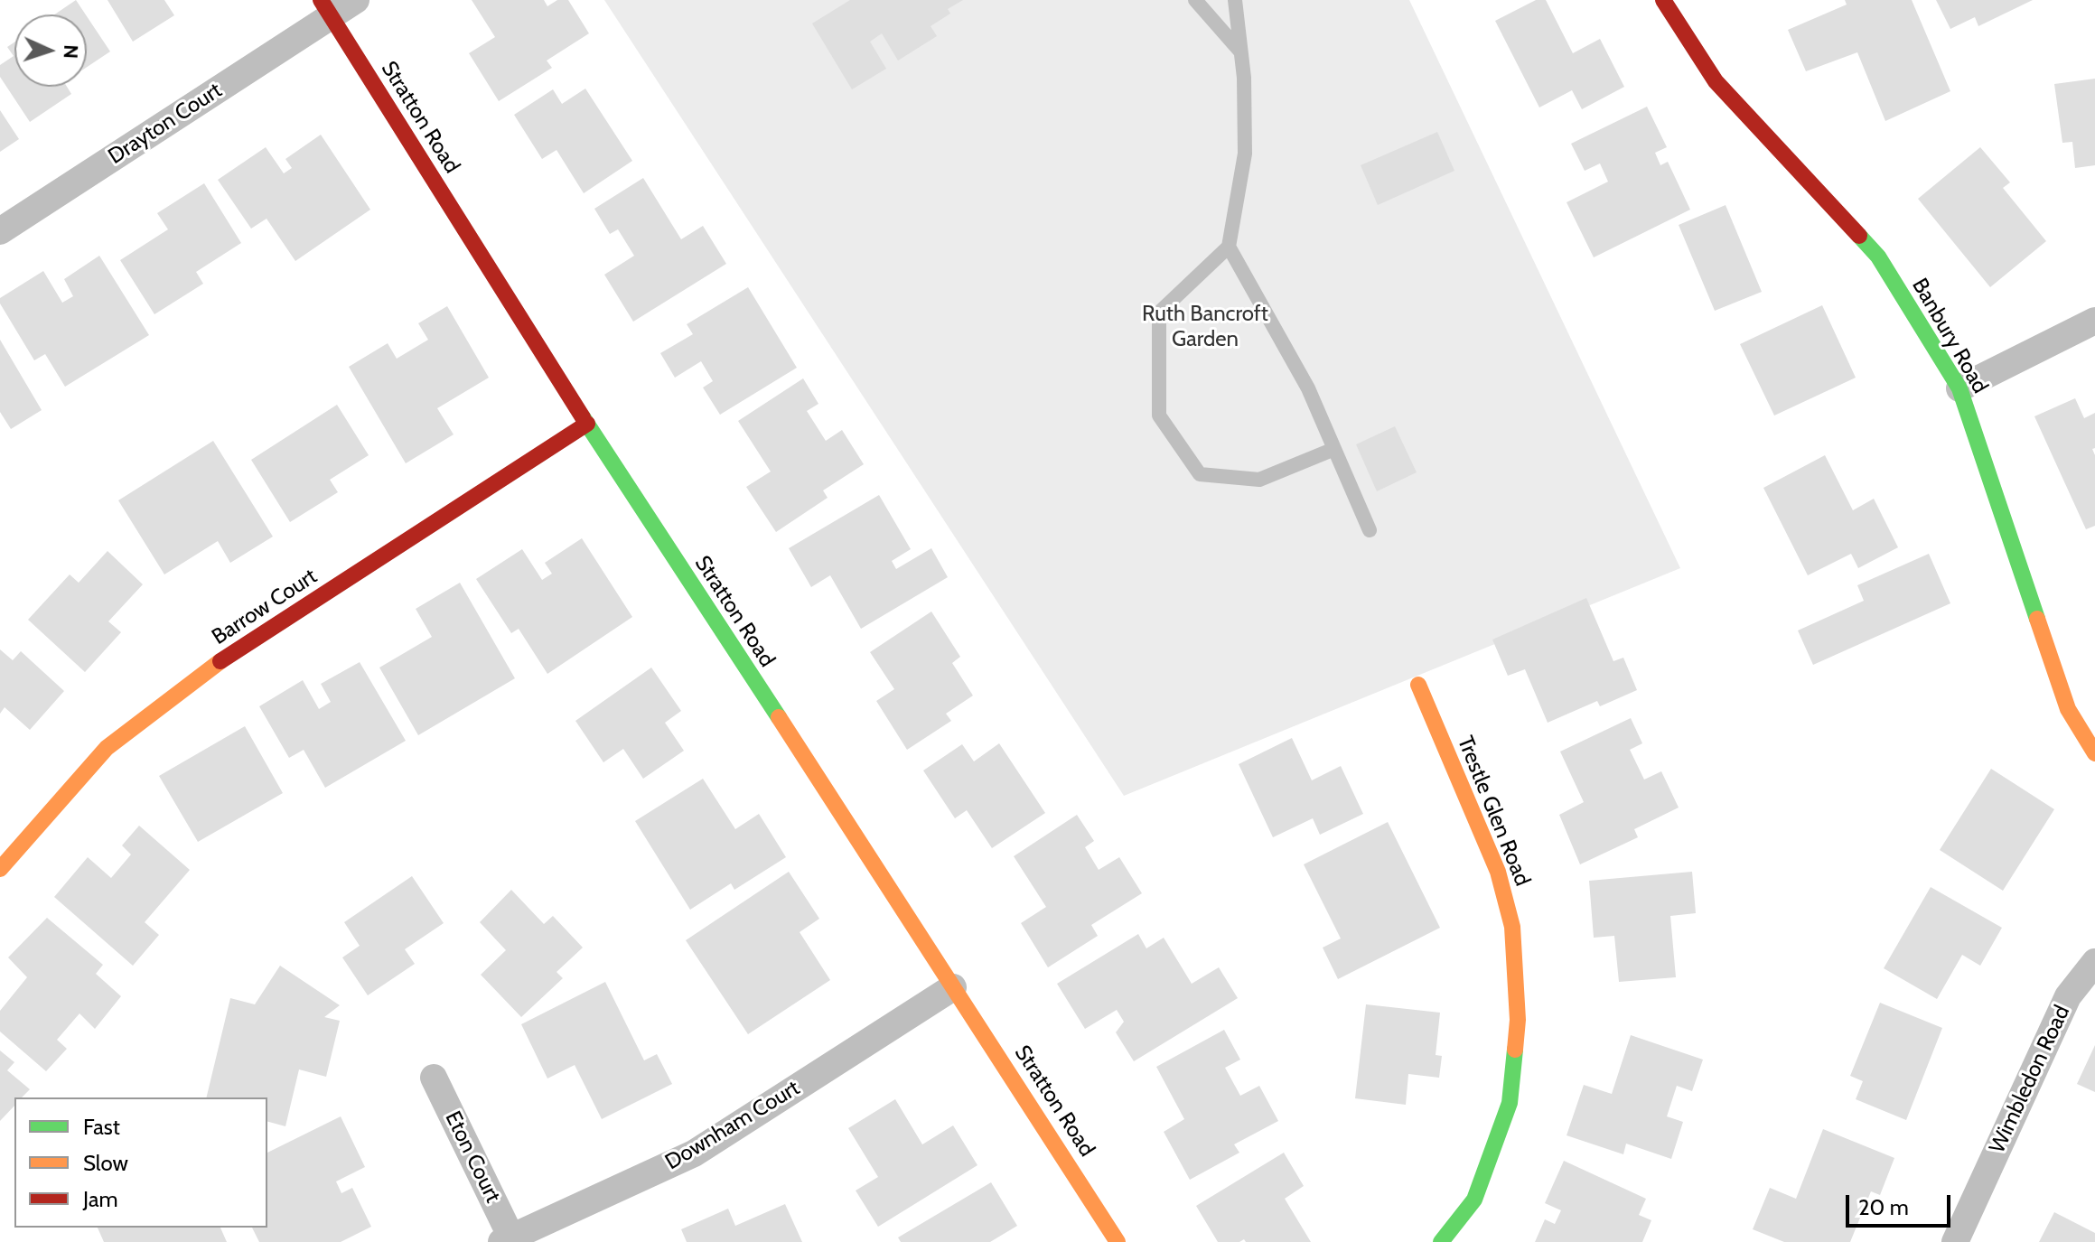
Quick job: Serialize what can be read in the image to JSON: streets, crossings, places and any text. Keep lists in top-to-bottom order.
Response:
{
  "streets": {
    "street": [
      "Stratton Road",
      "Drayton Court",
      "Banbury Road",
      "Barrow Court",
      "Trestle Glen Road",
      "Wimbledon Road",
      "Downham Court",
      "Eton Court"
    ]
  },
  "crossings": [
    ["Stratton Road", "Drayton Court"],
    ["Stratton Road", "Barrow Court"],
    ["Stratton Road", "Downham Court"],
    ["Downham Court", "Eton Court"]
  ],
  "parks": ["Ruth Bancroft Garden"],
  "legend": ["Fast", "Slow", "Jam"],
  "scale_bar": "20 m",
  "north": "right"
}
